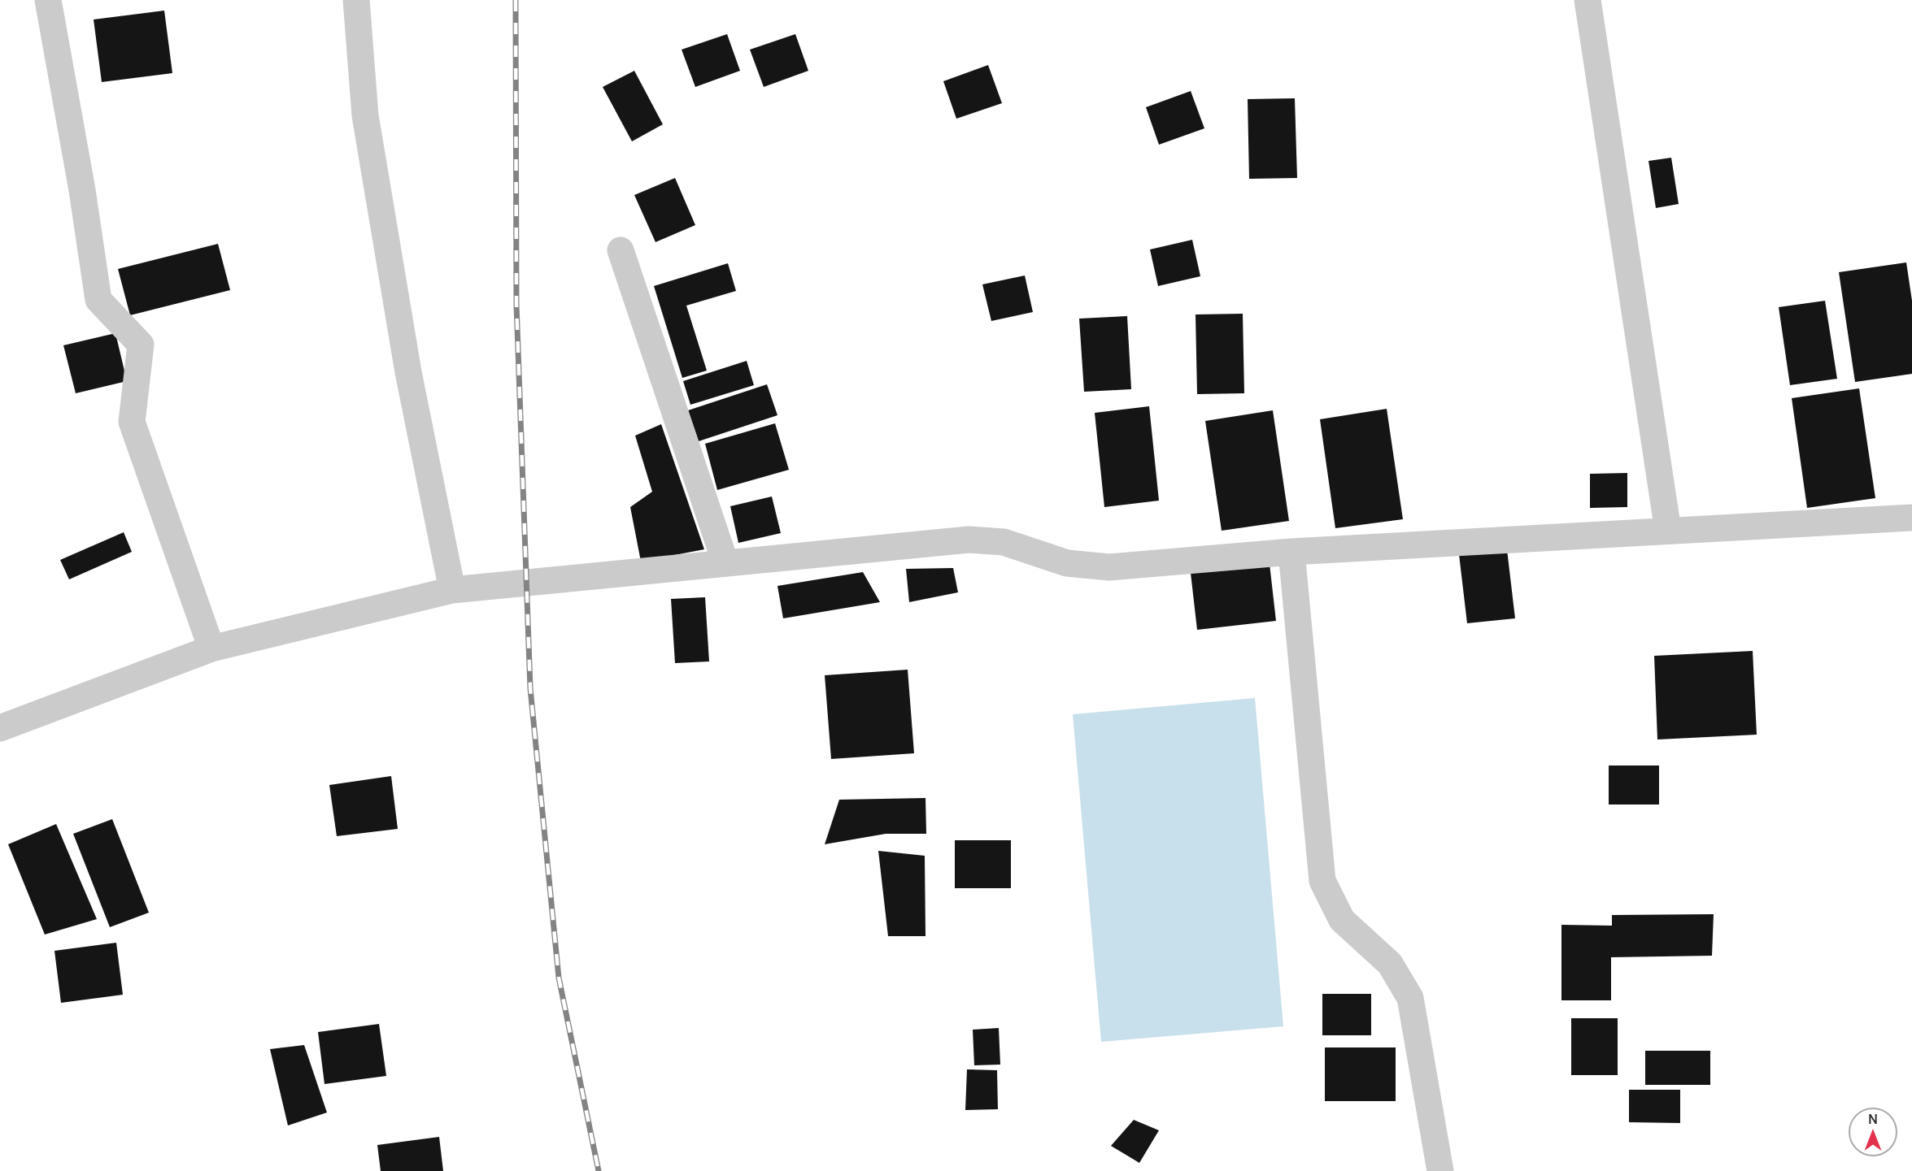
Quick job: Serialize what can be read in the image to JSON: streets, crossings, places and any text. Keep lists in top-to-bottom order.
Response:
{
  "north": "top"
}
